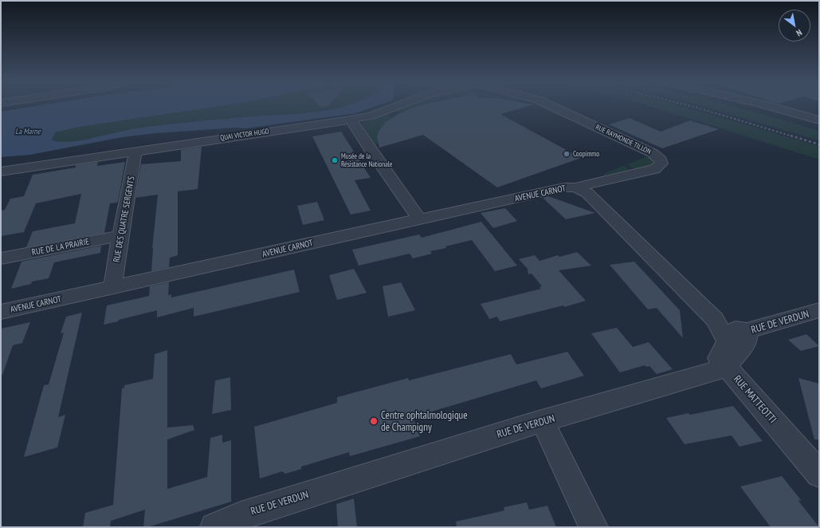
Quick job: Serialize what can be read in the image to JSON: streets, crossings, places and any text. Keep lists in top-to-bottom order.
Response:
{
  "streets": {
    "street": [
      "QUAI VICTOR HUGO",
      "RUE RAYMONDE TILLON",
      "AVENUE CARNOT",
      "RUE DES QUATRE SERGENTS",
      "RUE DE LA PRAIRIE",
      "RUE DE VERDUN",
      "RUE MATTEOTTI"
    ]
  },
  "crossings": [
    ["QUAI VICTOR HUGO", "RUE DES QUATRE SERGENTS"],
    ["RUE RAYMONDE TILLON", "AVENUE CARNOT"],
    ["RUE RAYMONDE TILLON", "RUE MATTEOTTI"],
    ["AVENUE CARNOT", "RUE DES QUATRE SERGENTS"],
    ["AVENUE CARNOT", "RUE MATTEOTTI"],
    ["RUE DES QUATRE SERGENTS", "RUE DE LA PRAIRIE"],
    ["RUE DE VERDUN", "RUE MATTEOTTI"]
  ],
  "water": ["La Marne"],
  "places": ["Coopimmo", "Musée de la Résistance Nationale", "Centre ophtalmologique de Champigny"],
  "north": "bottom right"
}
